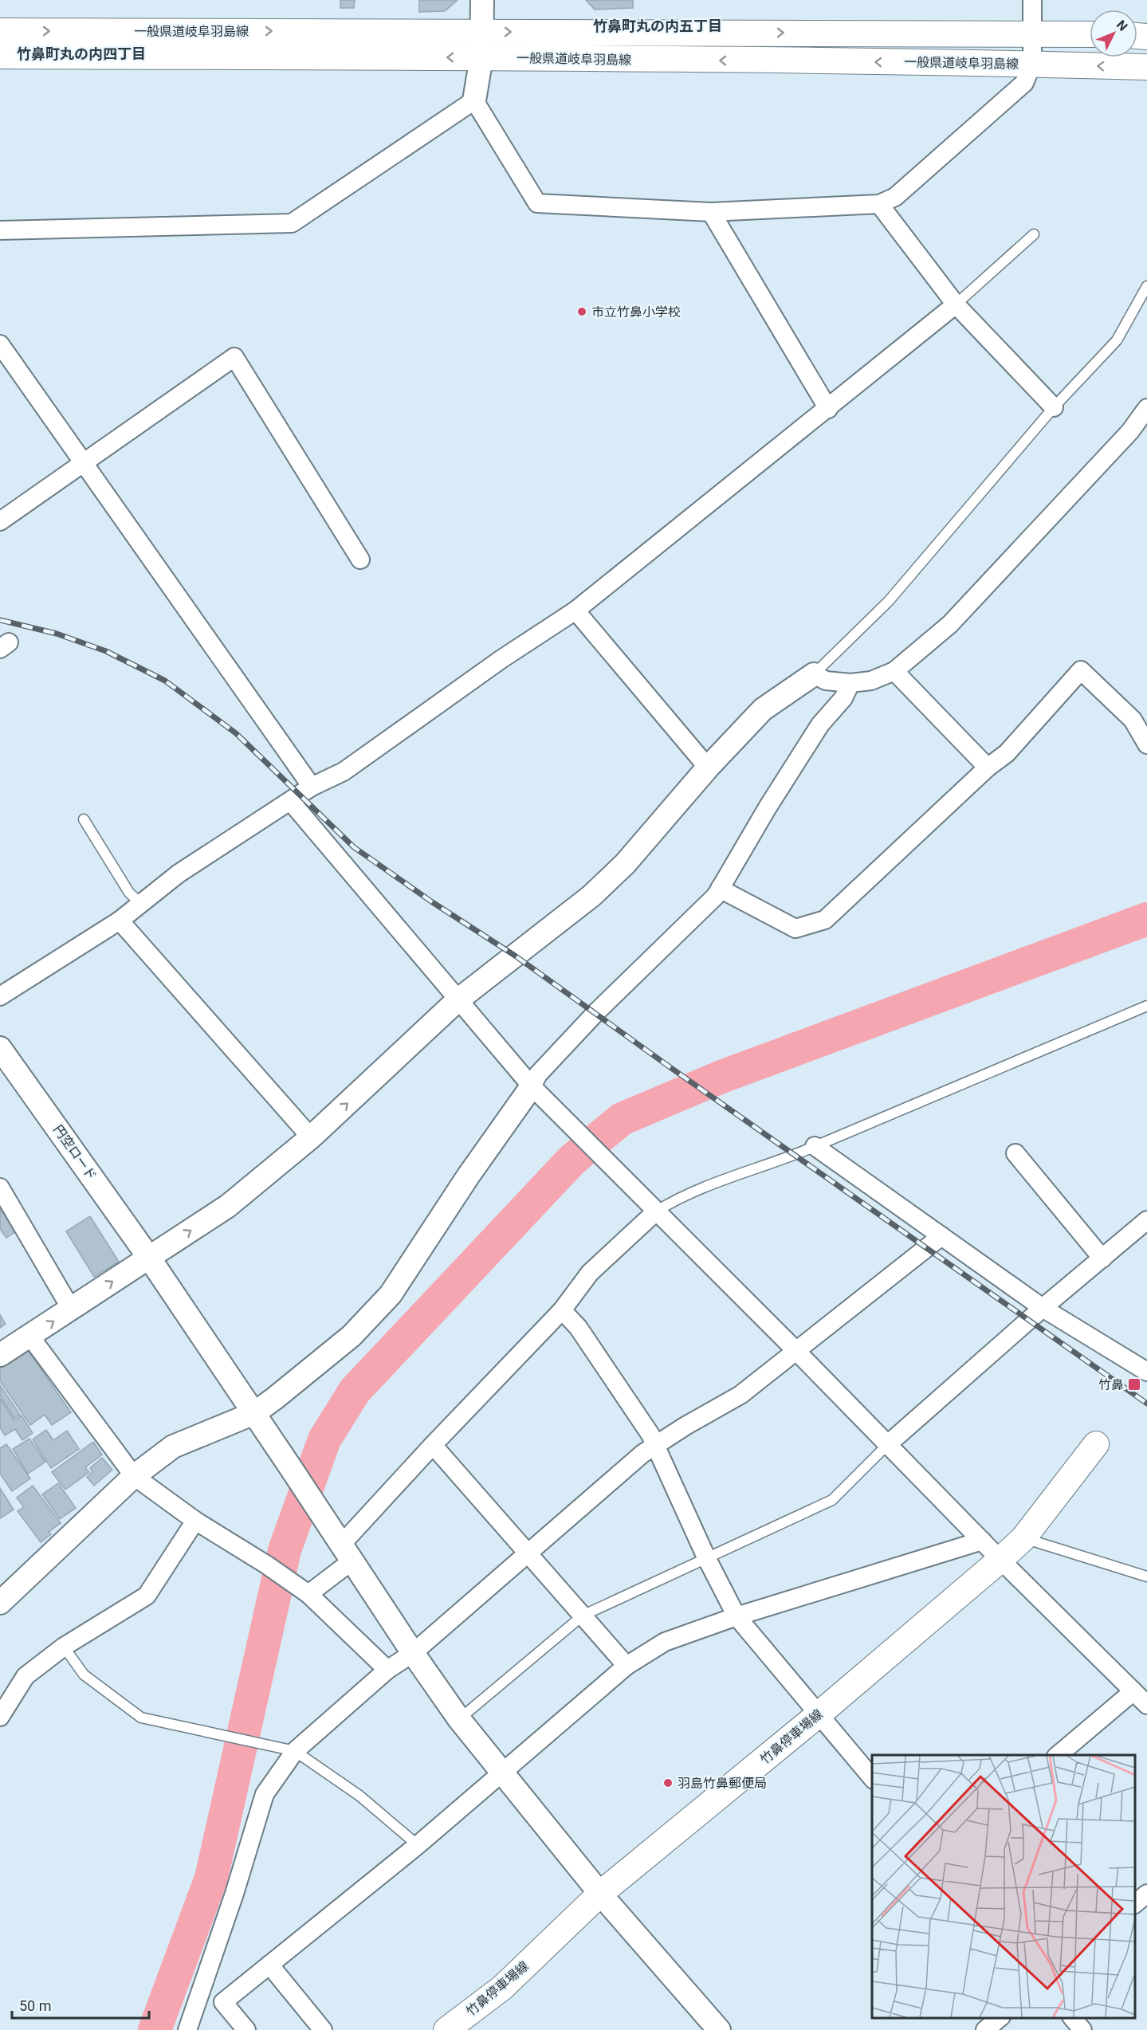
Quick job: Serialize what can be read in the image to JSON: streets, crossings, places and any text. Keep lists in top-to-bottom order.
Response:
{
  "streets": {
    "main road": ["一般県道岐阜羽島線", "竹鼻停車場線"],
    "street": ["円空ロード"]
  },
  "crossings": [
    ["円空ロード", "竹鼻停車場線"]
  ],
  "districts": ["竹鼻町丸の内五丁目", "竹鼻町丸の内四丁目"],
  "places": {
    "other": ["市立竹鼻小学校", "羽島竹鼻郵便局"],
    "transit": ["竹鼻"]
  },
  "scale_bar": "50 m",
  "north": "top right"
}
